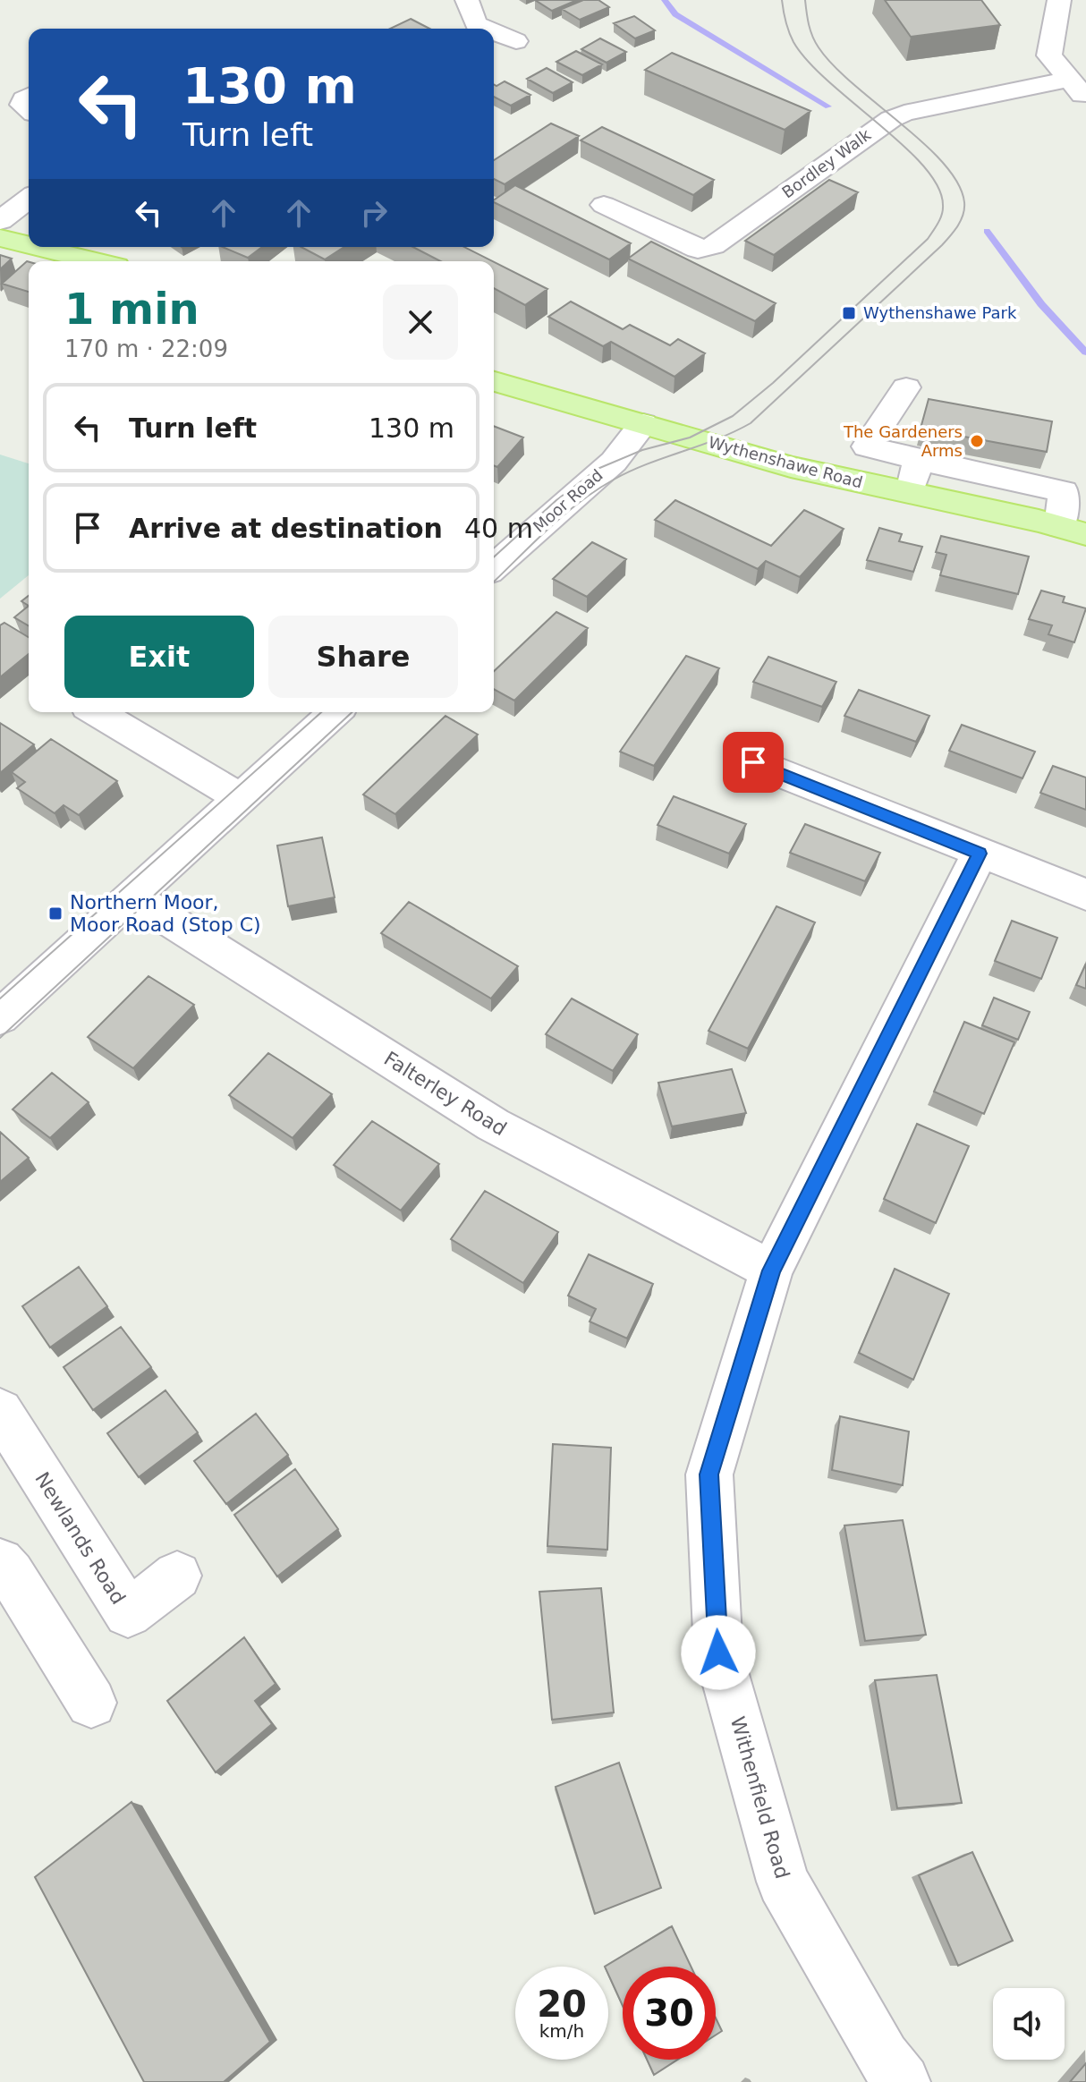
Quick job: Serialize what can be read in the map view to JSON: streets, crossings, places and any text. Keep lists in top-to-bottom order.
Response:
{
  "streets": {
    "main road": ["Wythenshawe Road"],
    "street": [
      "Bordley Walk",
      "Moor Road",
      "Falterley Road",
      "Newlands Road",
      "Withenfield Road"
    ]
  },
  "crossings": [
    ["Wythenshawe Road", "Moor Road"],
    ["Falterley Road", "Withenfield Road"]
  ],
  "places": {
    "transit": ["Wythenshawe Park", "Northern Moor, Moor Road (Stop C)"],
    "other": ["The Gardeners Arms"]
  },
  "page": {
    "turn": ["130 m", "Turn left"],
    "heading": ["1 min", "170 m · 22:09"],
    "list": [
      {
        "name": "Turn left",
        "value": "130 m"
      },
      {
        "name": "Arrive at destination",
        "value": "40 m"
      }
    ],
    "buttons": ["Exit", "Share"],
    "speed": "20 km/h",
    "limit": "30"
  }
}
